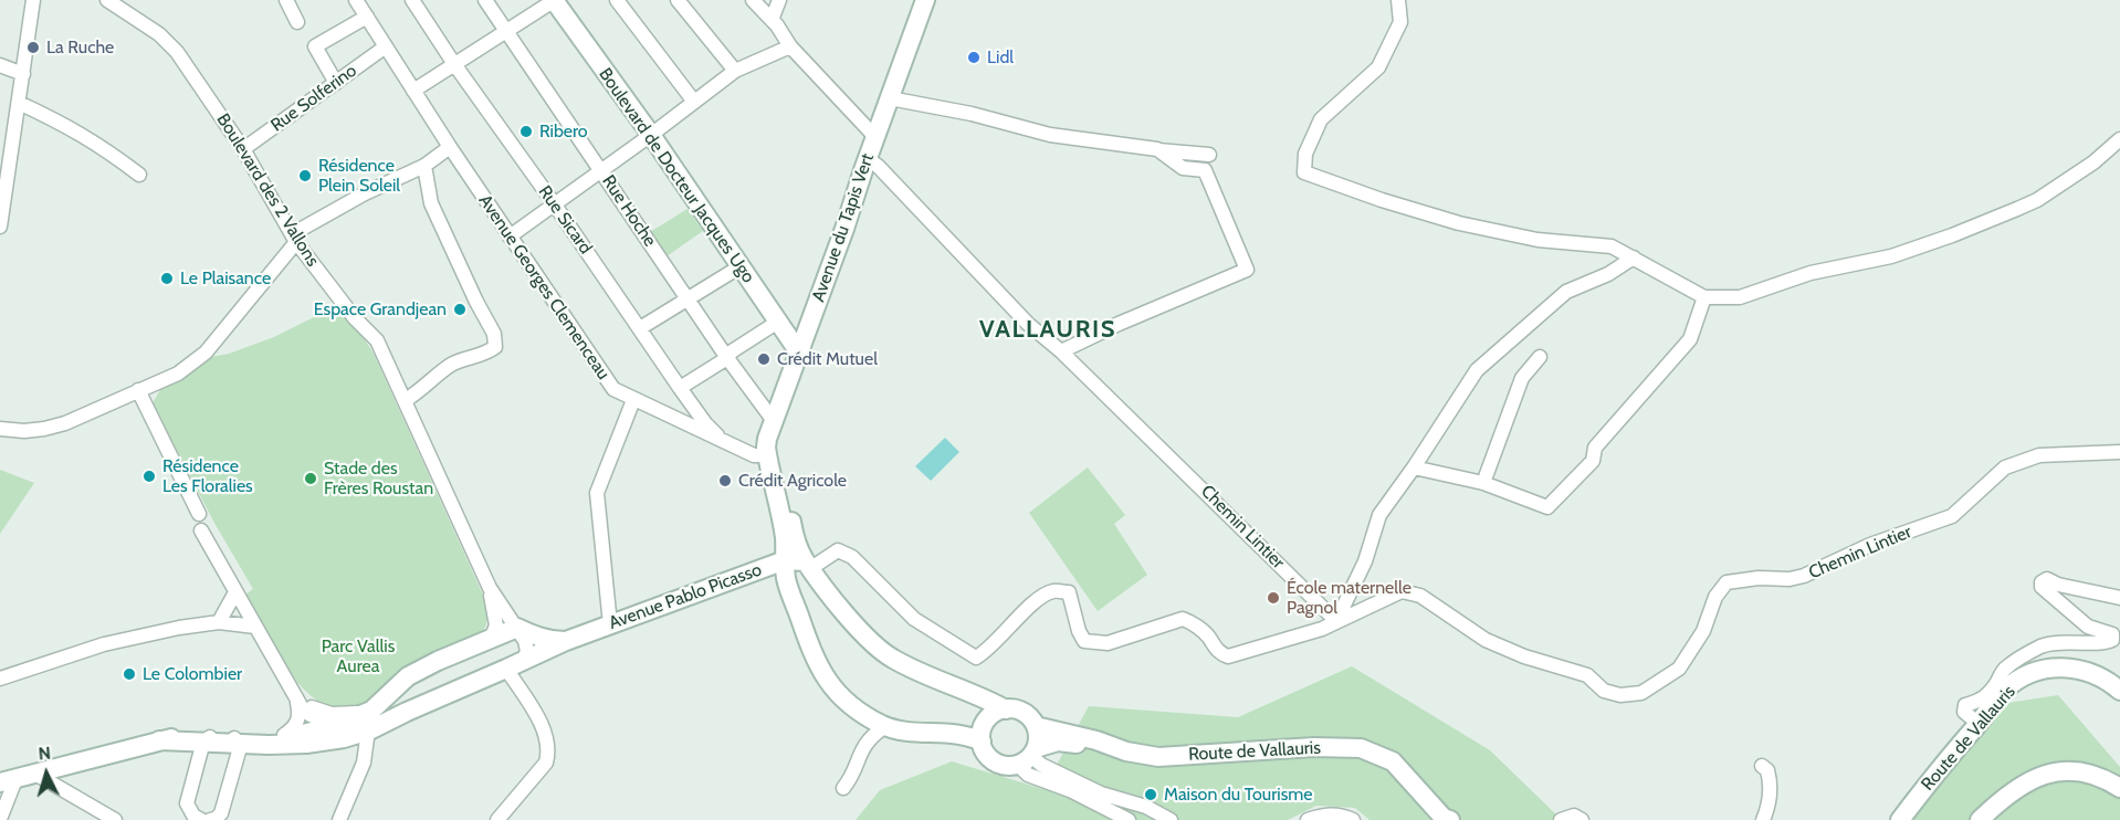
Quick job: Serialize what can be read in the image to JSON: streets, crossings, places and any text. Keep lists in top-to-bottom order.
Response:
{
  "streets": {
    "main road": [
      "Boulevard de Docteur Jacques Ugo",
      "Avenue du Tapis Vert",
      "Avenue Pablo Picasso",
      "Route de Vallauris"
    ],
    "street": [
      "Rue Solferino",
      "Boulevard des 2 Vallons",
      "Rue Hoche",
      "Rue Sicard",
      "Avenue Georges Clemenceau",
      "Chemin Lintier"
    ]
  },
  "crossings": [
    ["Rue Solferino", "Boulevard des 2 Vallons"],
    ["Rue Solferino", "Avenue Georges Clemenceau"],
    ["Boulevard de Docteur Jacques Ugo", "Avenue du Tapis Vert"],
    ["Rue Hoche", "Avenue du Tapis Vert"],
    ["Rue Sicard", "Avenue Georges Clemenceau"],
    ["Avenue du Tapis Vert", "Avenue Georges Clemenceau"],
    ["Avenue du Tapis Vert", "Chemin Lintier"]
  ],
  "districts": ["VALLAURIS"],
  "parks": ["Parc Vallis Aurea"],
  "places": [
    "La Ruche",
    "Lidl",
    "Ribero",
    "Résidence Plein Soleil",
    "Le Plaisance",
    "Espace Grandjean",
    "Crédit Mutuel",
    "Résidence Les Floralies",
    "Stade des Frères Roustan",
    "Crédit Agricole",
    "École maternelle Pagnol",
    "Le Colombier",
    "Maison du Tourisme"
  ],
  "north": "top"
}
